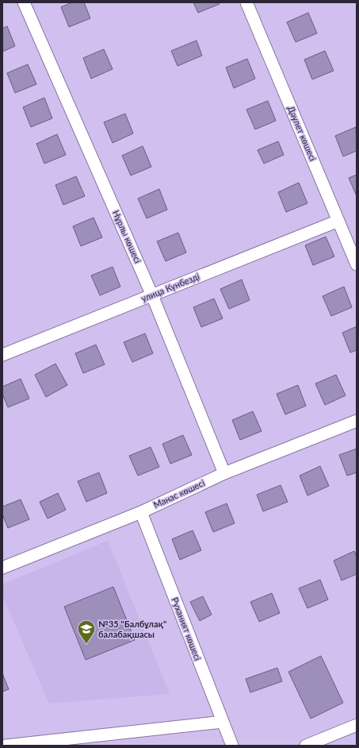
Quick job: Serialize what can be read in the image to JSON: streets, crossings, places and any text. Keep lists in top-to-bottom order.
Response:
{
  "streets": {
    "street": [
      "Дәулет көшесі",
      "Нұрлы көшесі",
      "улица Күнбезді",
      "Манас көшесі",
      "Руханият көшесі"
    ]
  },
  "crossings": [
    ["Дәулет көшесі", "улица Күнбезді"],
    ["Нұрлы көшесі", "улица Күнбезді"],
    ["Нұрлы көшесі", "Манас көшесі"],
    ["Манас көшесі", "Руханият көшесі"]
  ],
  "places": {
    "school or university": ["№35 \"Балбұлақ\" балабақшасы"]
  }
}
